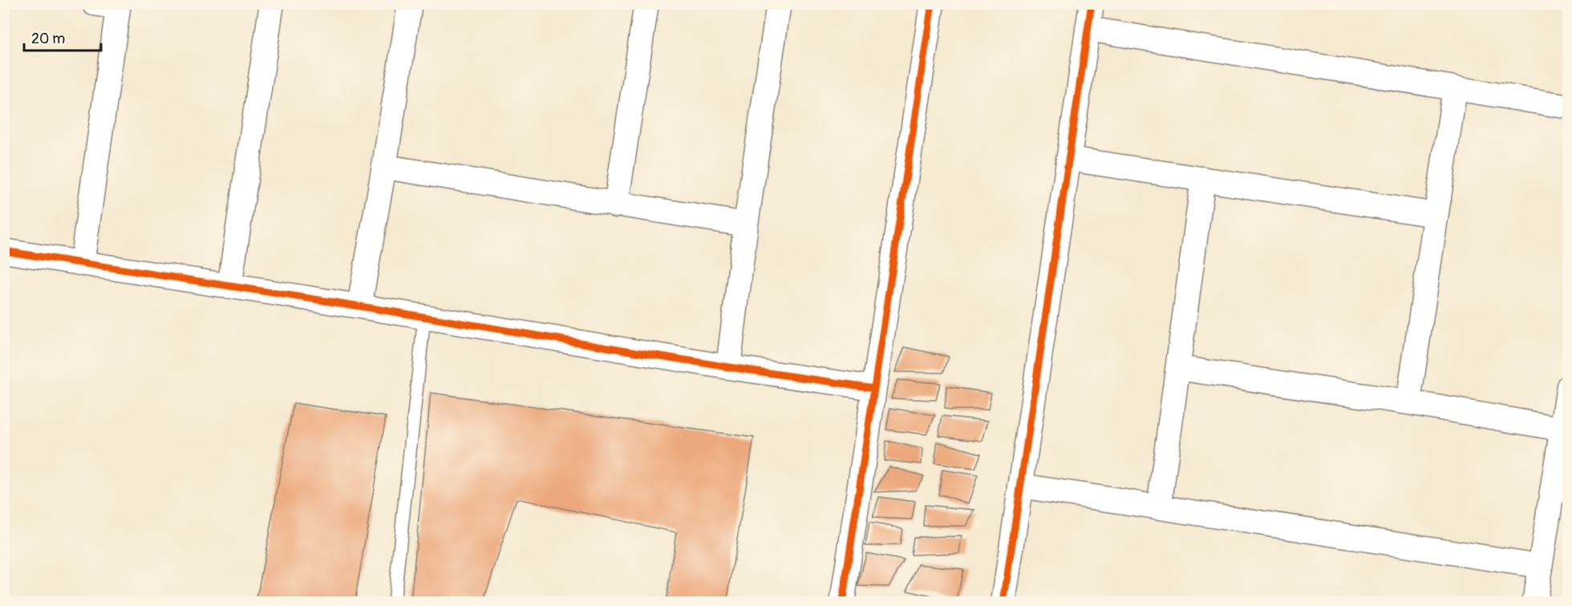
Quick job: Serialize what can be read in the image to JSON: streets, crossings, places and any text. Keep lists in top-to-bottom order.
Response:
{
  "scale_bar": "20 m"
}
